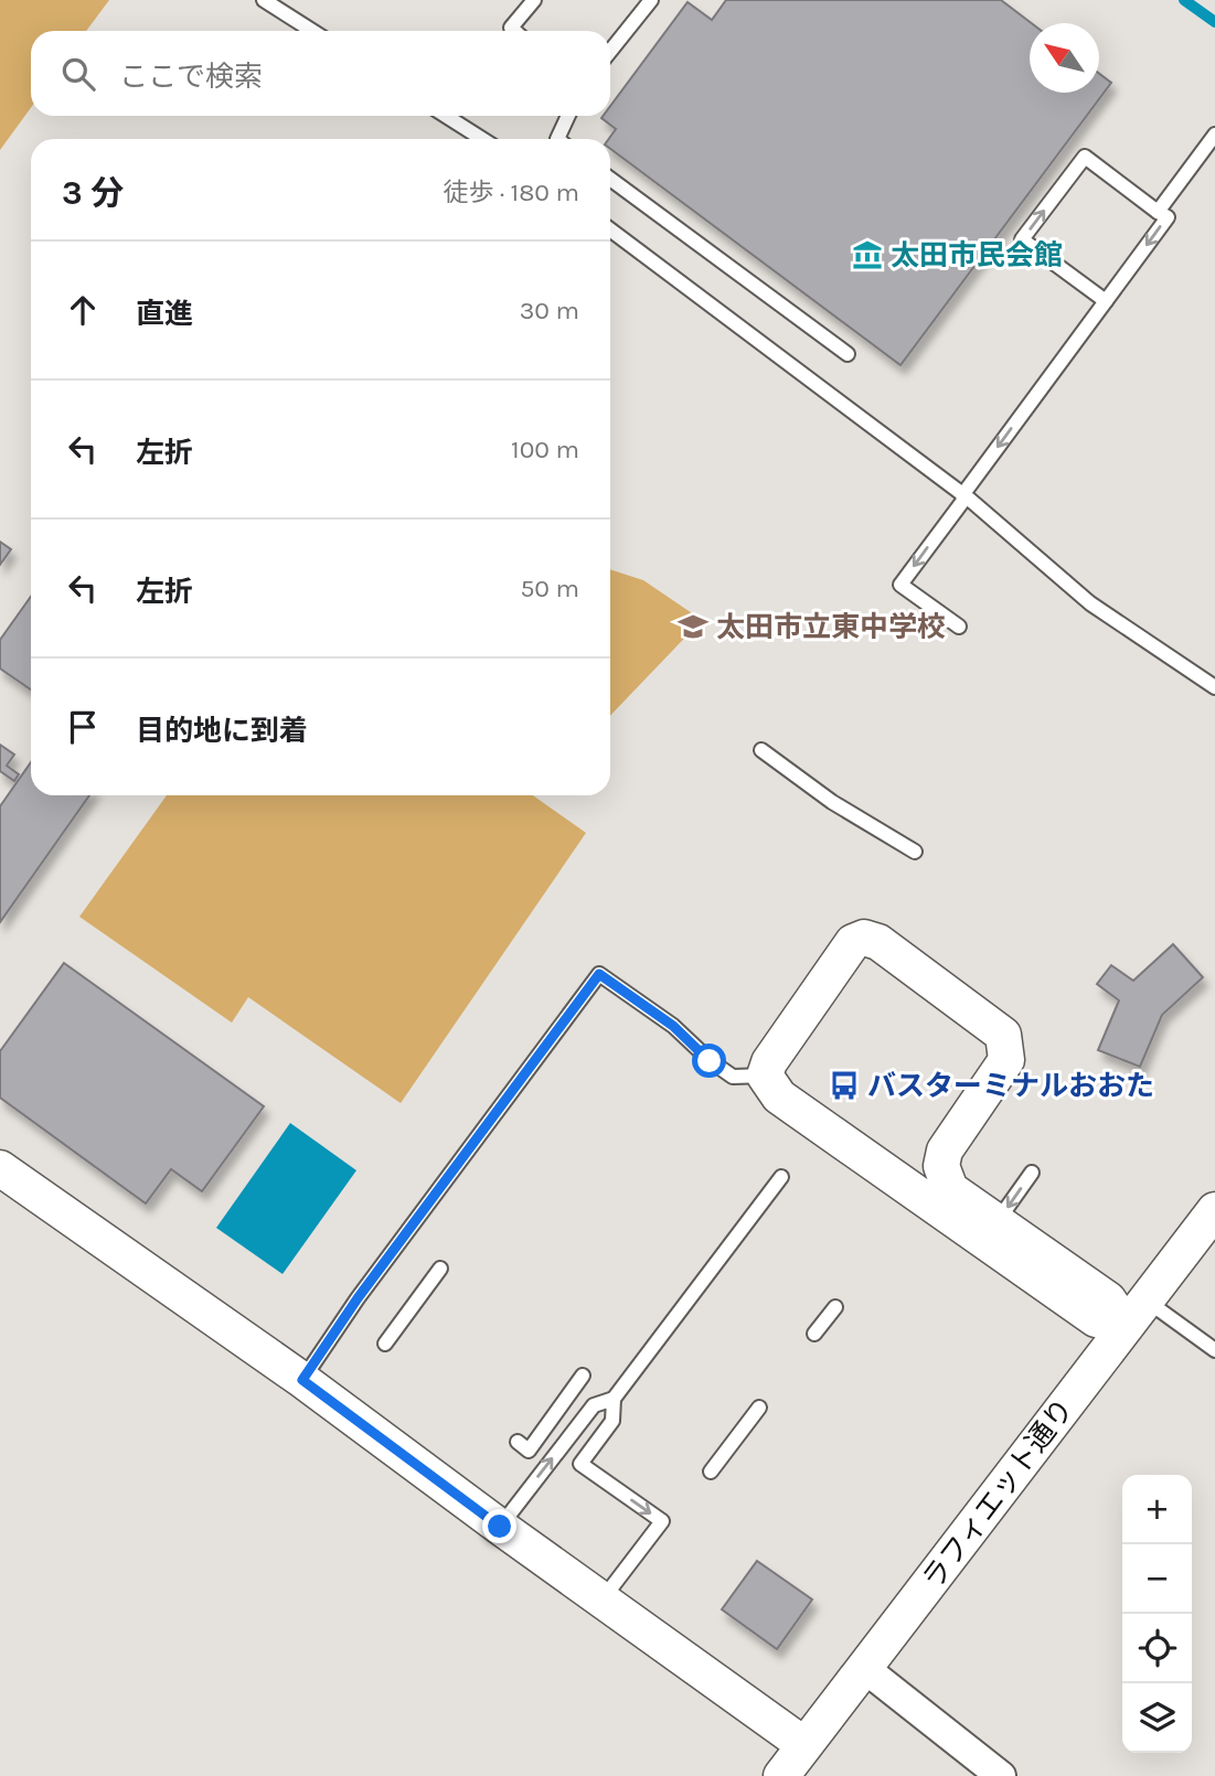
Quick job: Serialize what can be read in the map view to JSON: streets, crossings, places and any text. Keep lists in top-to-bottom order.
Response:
{
  "streets": {
    "street": ["ラフィエット通り"]
  },
  "places": {
    "museum": ["太田市民会館"],
    "school or university": ["太田市立東中学校"],
    "bus stop": ["バスターミナルおおた"]
  },
  "north": "top left",
  "page": {
    "search": "ここで検索",
    "heading": ["3 分", "徒歩 · 180 m"],
    "list": [
      ["直進", "30 m"],
      ["左折", "100 m"],
      ["左折", "50 m"],
      "目的地に到着"
    ],
    "map_buttons": ["+", "−"]
  }
}
